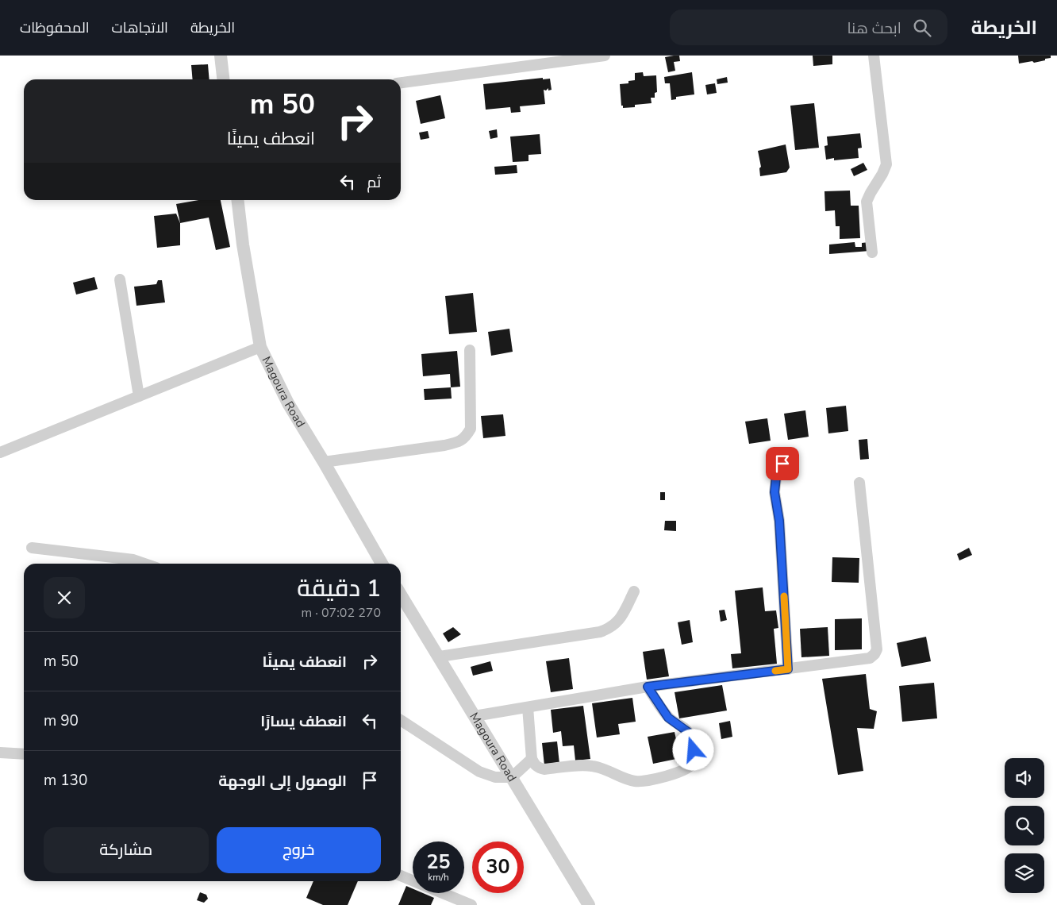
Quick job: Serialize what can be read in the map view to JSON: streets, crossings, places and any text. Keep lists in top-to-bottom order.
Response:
{
  "streets": {
    "street": ["Magoura Road"]
  },
  "page": {
    "header": "الخريطة",
    "search": "ابحث هنا",
    "nav": ["الخريطة", "الاتجاهات", "المحفوظات"],
    "turn": ["50 m", "انعطف يمينًا"],
    "then": "ثم",
    "heading": ["1 دقيقة", "270 m · 07:02"],
    "list": [
      {
        "name": "انعطف يمينًا",
        "value": "50 m"
      },
      {
        "name": "انعطف يسارًا",
        "value": "90 m"
      },
      {
        "name": "الوصول إلى الوجهة",
        "value": "130 m"
      }
    ],
    "buttons": ["خروج", "مشاركة"],
    "speed": "25 km/h",
    "limit": "30"
  }
}
